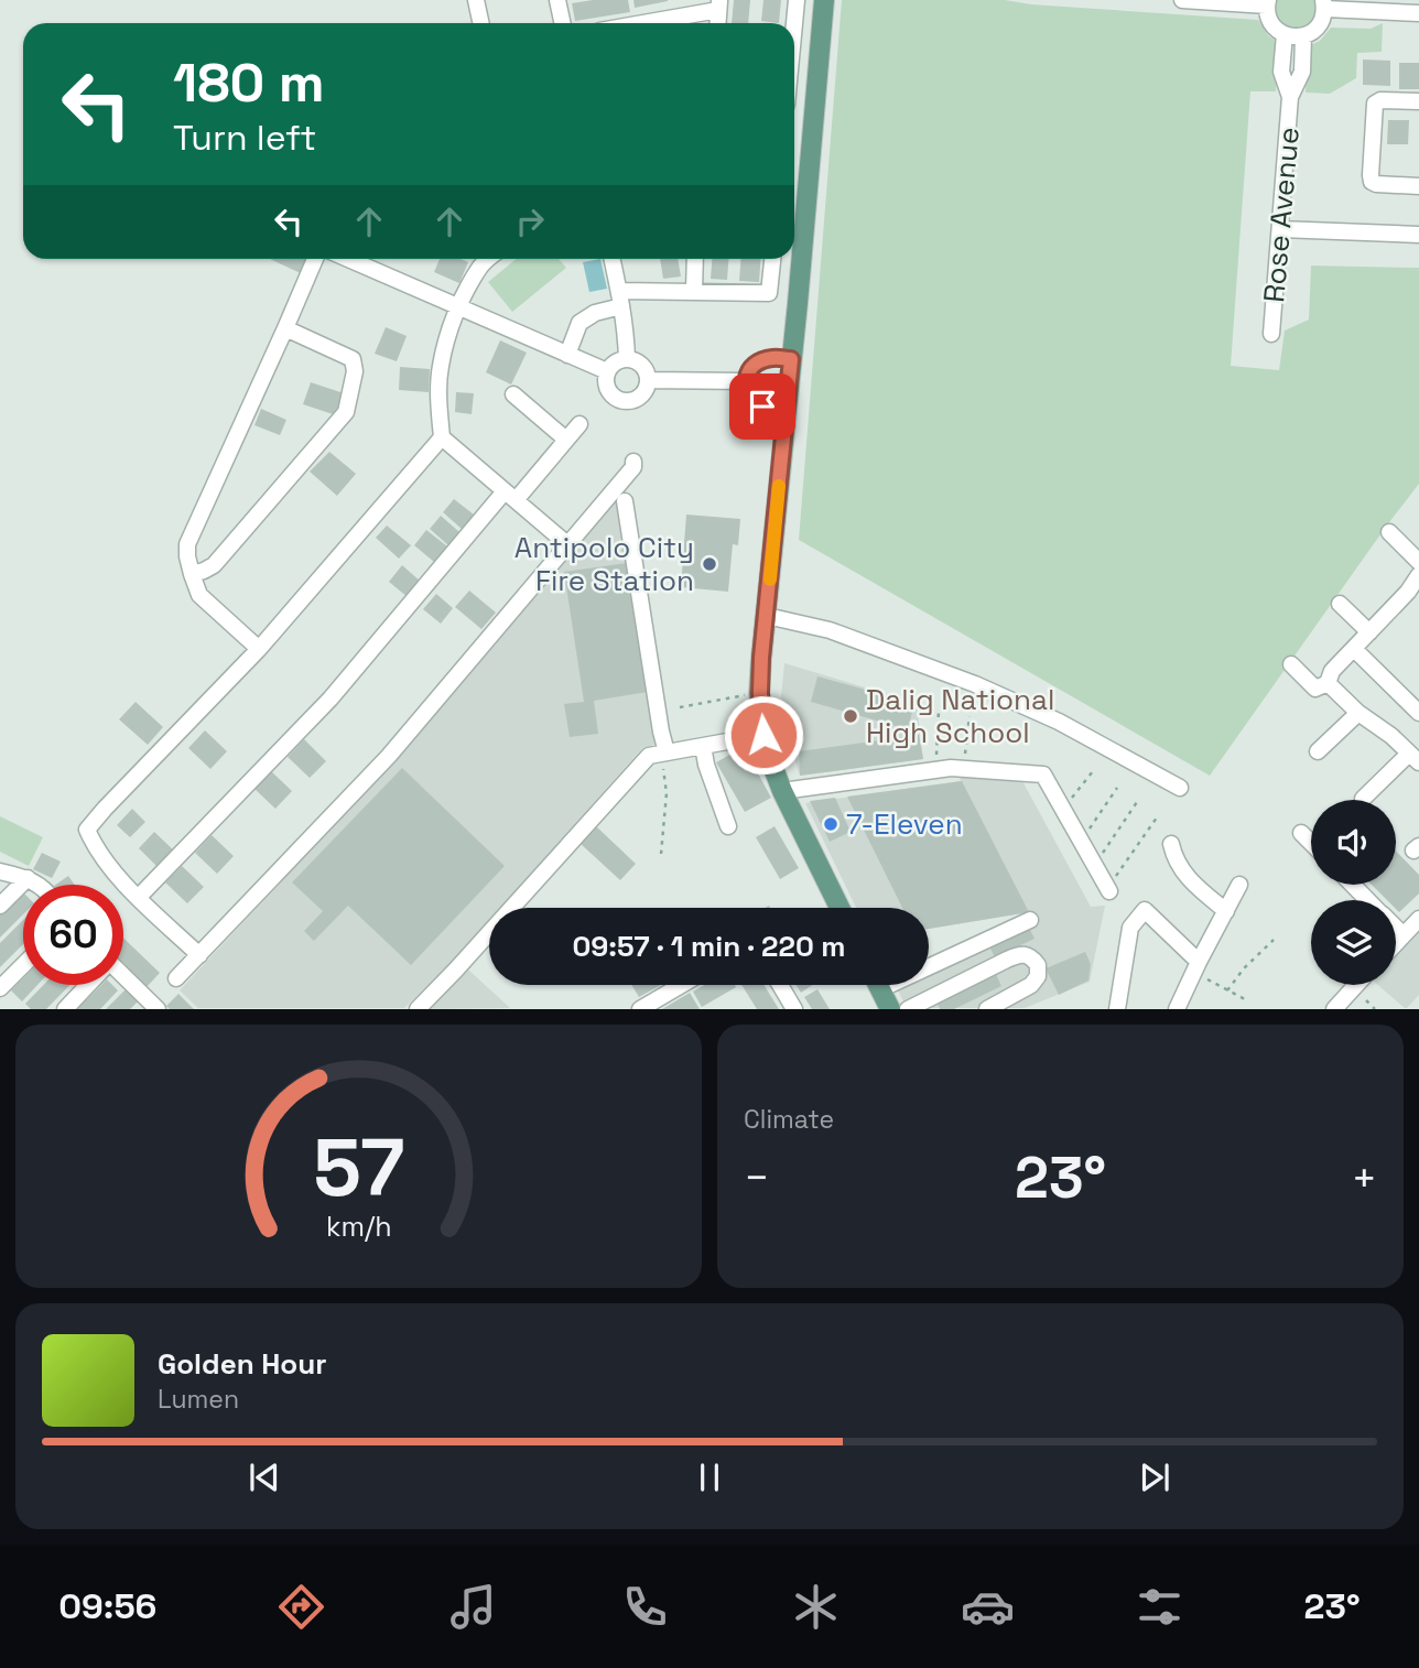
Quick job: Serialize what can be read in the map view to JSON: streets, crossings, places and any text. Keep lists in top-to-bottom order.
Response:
{
  "streets": {
    "street": ["Rose Avenue"]
  },
  "places": ["Antipolo City Fire Station", "Dalig National High School", "7-Eleven"],
  "page": {
    "turn": ["180 m", "Turn left"],
    "limit": "60",
    "trip": "09:57 · 1 min · 220 m",
    "tile": "Climate",
    "heat": ["−", "23°", "+"],
    "song": ["Golden Hour", "Lumen"],
    "tabs": ["09:56", "23°"],
    "gauge": ["57", "km/h"]
  }
}
